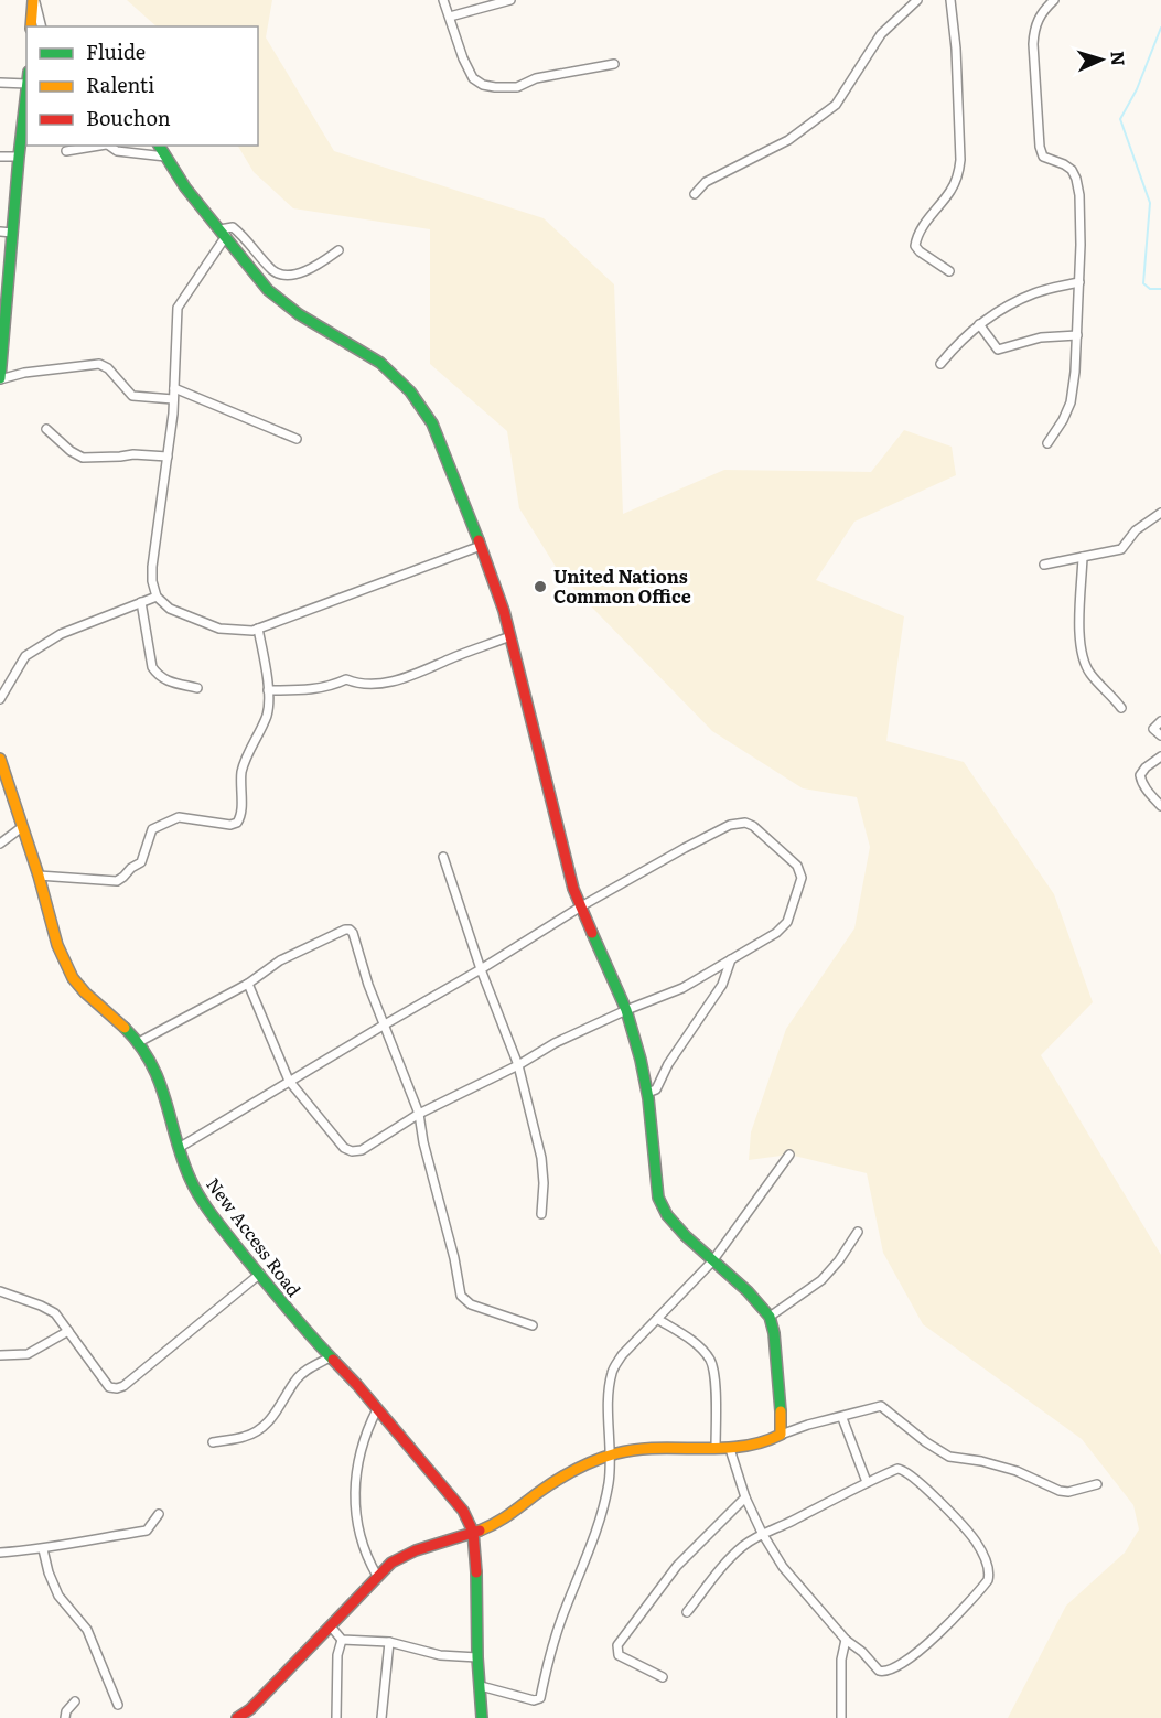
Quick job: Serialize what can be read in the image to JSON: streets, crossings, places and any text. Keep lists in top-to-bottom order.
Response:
{
  "streets": {
    "street": ["New Access Road"]
  },
  "places": ["United Nations Common Office"],
  "legend": ["Fluide", "Ralenti", "Bouchon"],
  "north": "right"
}
